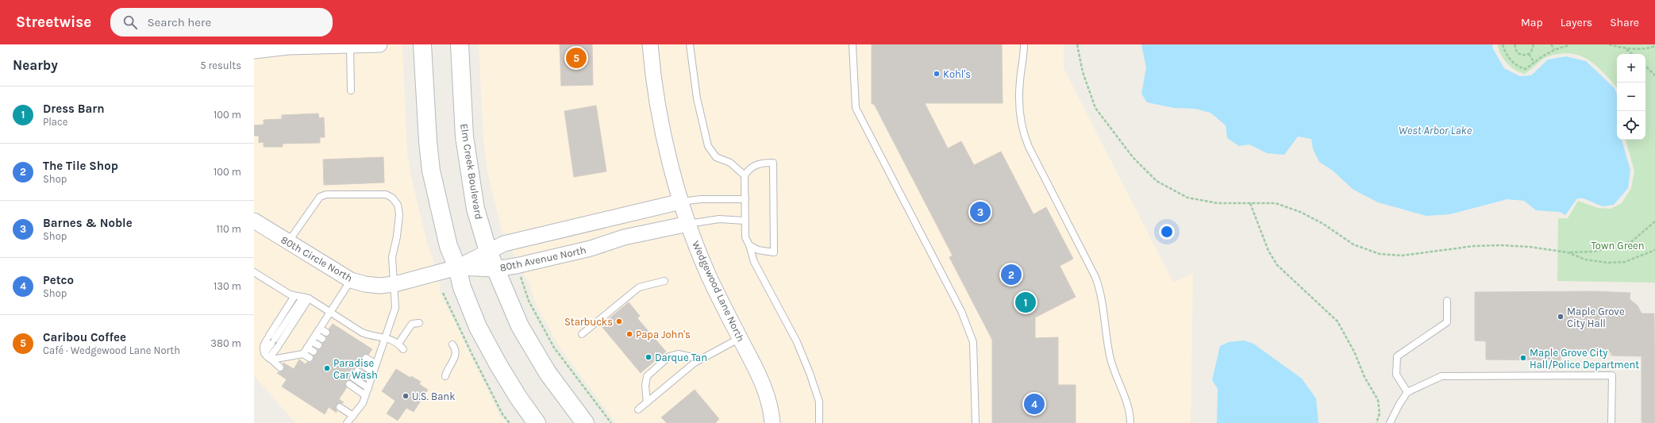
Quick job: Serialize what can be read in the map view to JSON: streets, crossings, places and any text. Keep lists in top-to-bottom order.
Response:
{
  "streets": {
    "main road": ["Elm Creek Boulevard"],
    "street": ["80th Circle North", "80th Avenue North", "Wedgewood Lane North"]
  },
  "crossings": [
    ["Elm Creek Boulevard", "80th Avenue North"],
    ["80th Circle North", "80th Avenue North"],
    ["80th Avenue North", "Wedgewood Lane North"]
  ],
  "water": ["West Arbor Lake"],
  "parks": ["Town Green"],
  "places": [
    "Kohl's",
    "Maple Grove City Hall",
    "Starbucks",
    "Papa John's",
    "Darque Tan",
    "Maple Grove City Hall/Police Department",
    "Paradise Car Wash",
    "U.S. Bank"
  ],
  "page": {
    "header": "Streetwise",
    "search": "Search here",
    "nav": ["Map", "Layers", "Share"],
    "heading": ["Nearby", "5 results"],
    "pins": [
      "5",
      "3",
      "2",
      "1",
      "4"
    ],
    "map_buttons": ["+", "−"],
    "list": [
      {
        "mark": "1",
        "name": "Dress Barn",
        "note": "Place",
        "value": "100 m"
      },
      {
        "mark": "2",
        "name": "The Tile Shop",
        "note": "Shop",
        "value": "100 m"
      },
      {
        "mark": "3",
        "name": "Barnes & Noble",
        "note": "Shop",
        "value": "110 m"
      },
      {
        "mark": "4",
        "name": "Petco",
        "note": "Shop",
        "value": "130 m"
      },
      {
        "mark": "5",
        "name": "Caribou Coffee",
        "note": "Café · Wedgewood Lane North",
        "value": "380 m"
      }
    ]
  }
}
